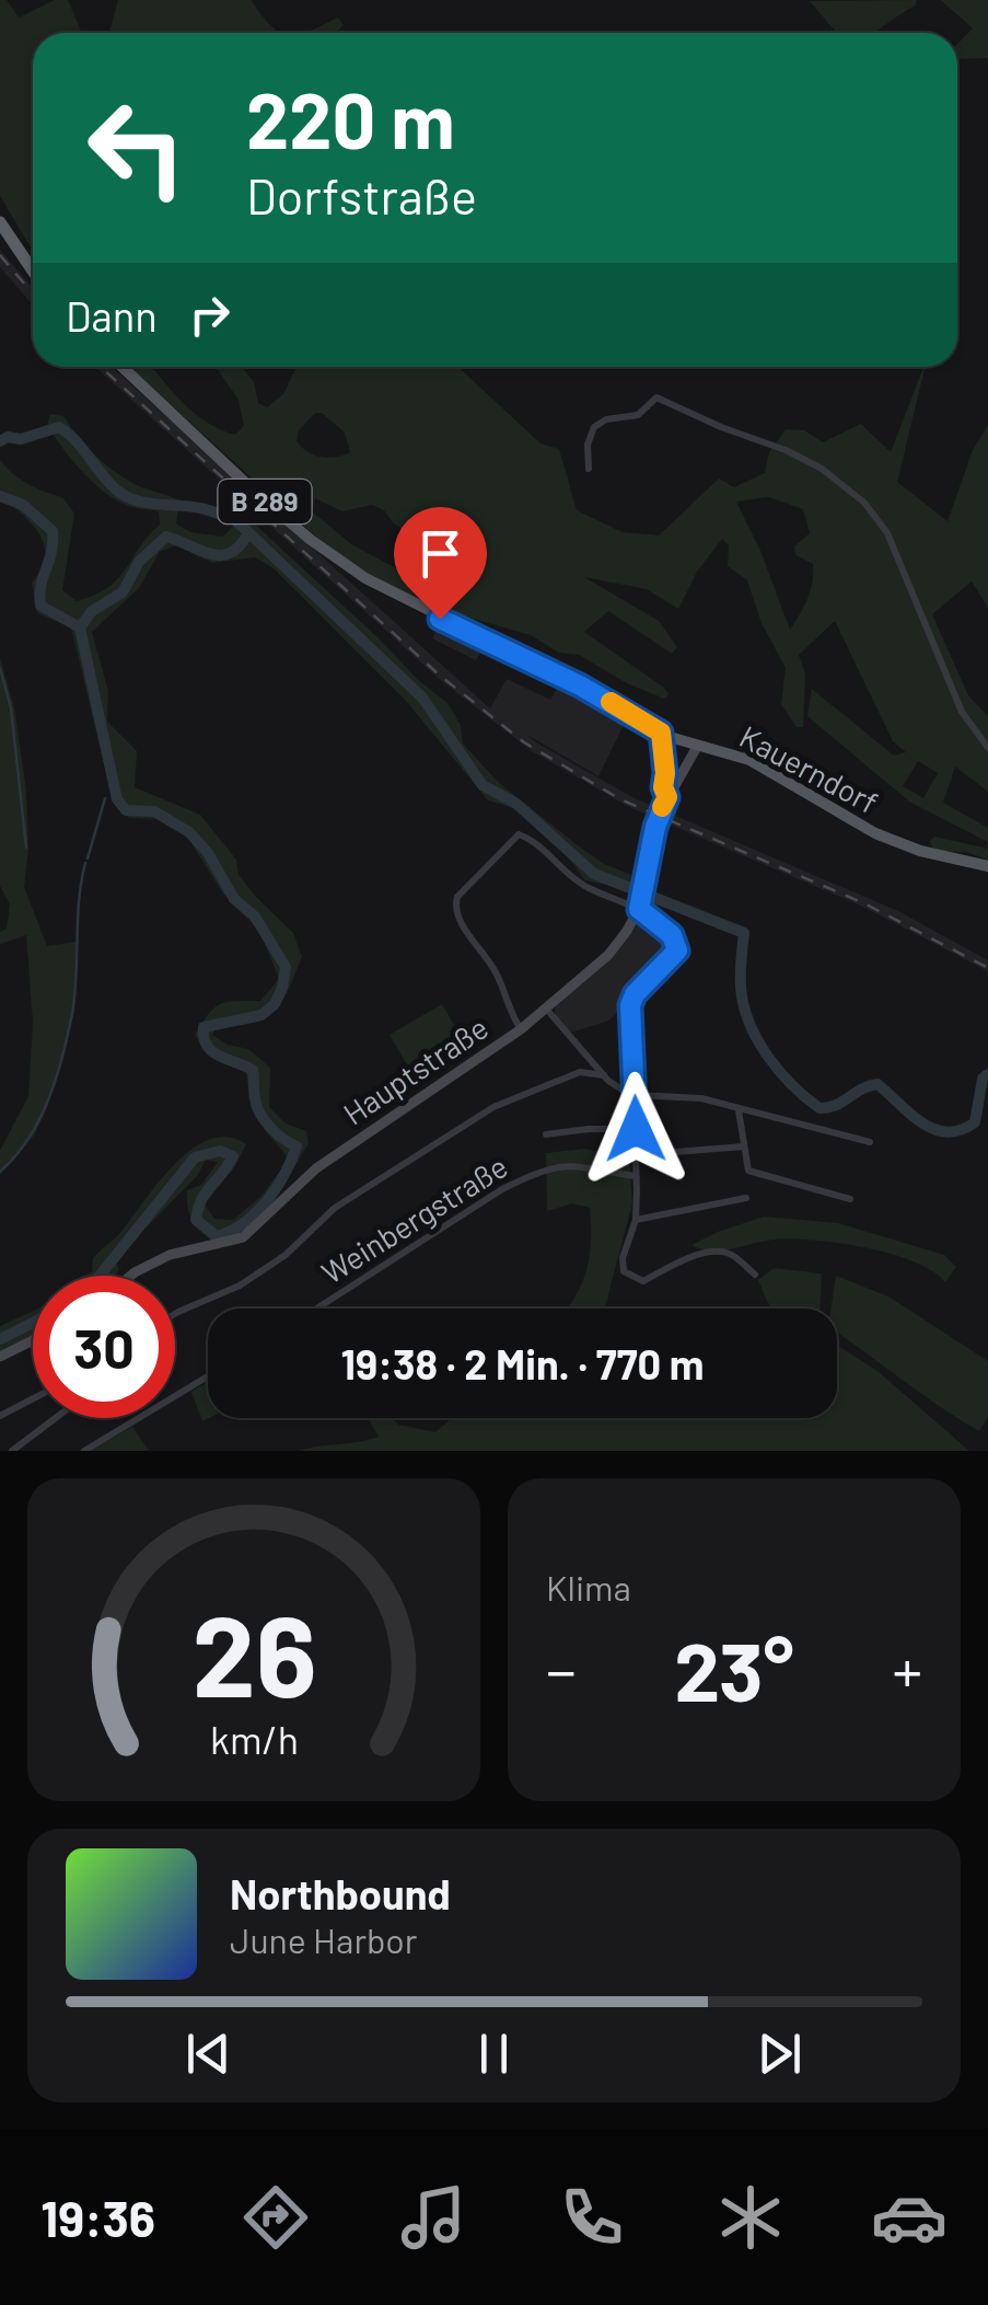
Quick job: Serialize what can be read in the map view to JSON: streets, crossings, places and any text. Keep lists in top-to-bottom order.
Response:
{
  "streets": {
    "main road": ["B 289", "Kauerndorf", "Hauptstraße"],
    "street": ["Weinbergstraße"]
  },
  "crossings": [
    ["Kauerndorf", "Hauptstraße"]
  ],
  "page": {
    "turn": ["220 m", "Dorfstraße"],
    "then": "Dann",
    "limit": "30",
    "trip": "19:38 · 2 Min. · 770 m",
    "tile": "Klima",
    "heat": ["−", "23°", "+"],
    "song": ["Northbound", "June Harbor"],
    "tabs": "19:36",
    "gauge": ["26", "km/h"]
  }
}
